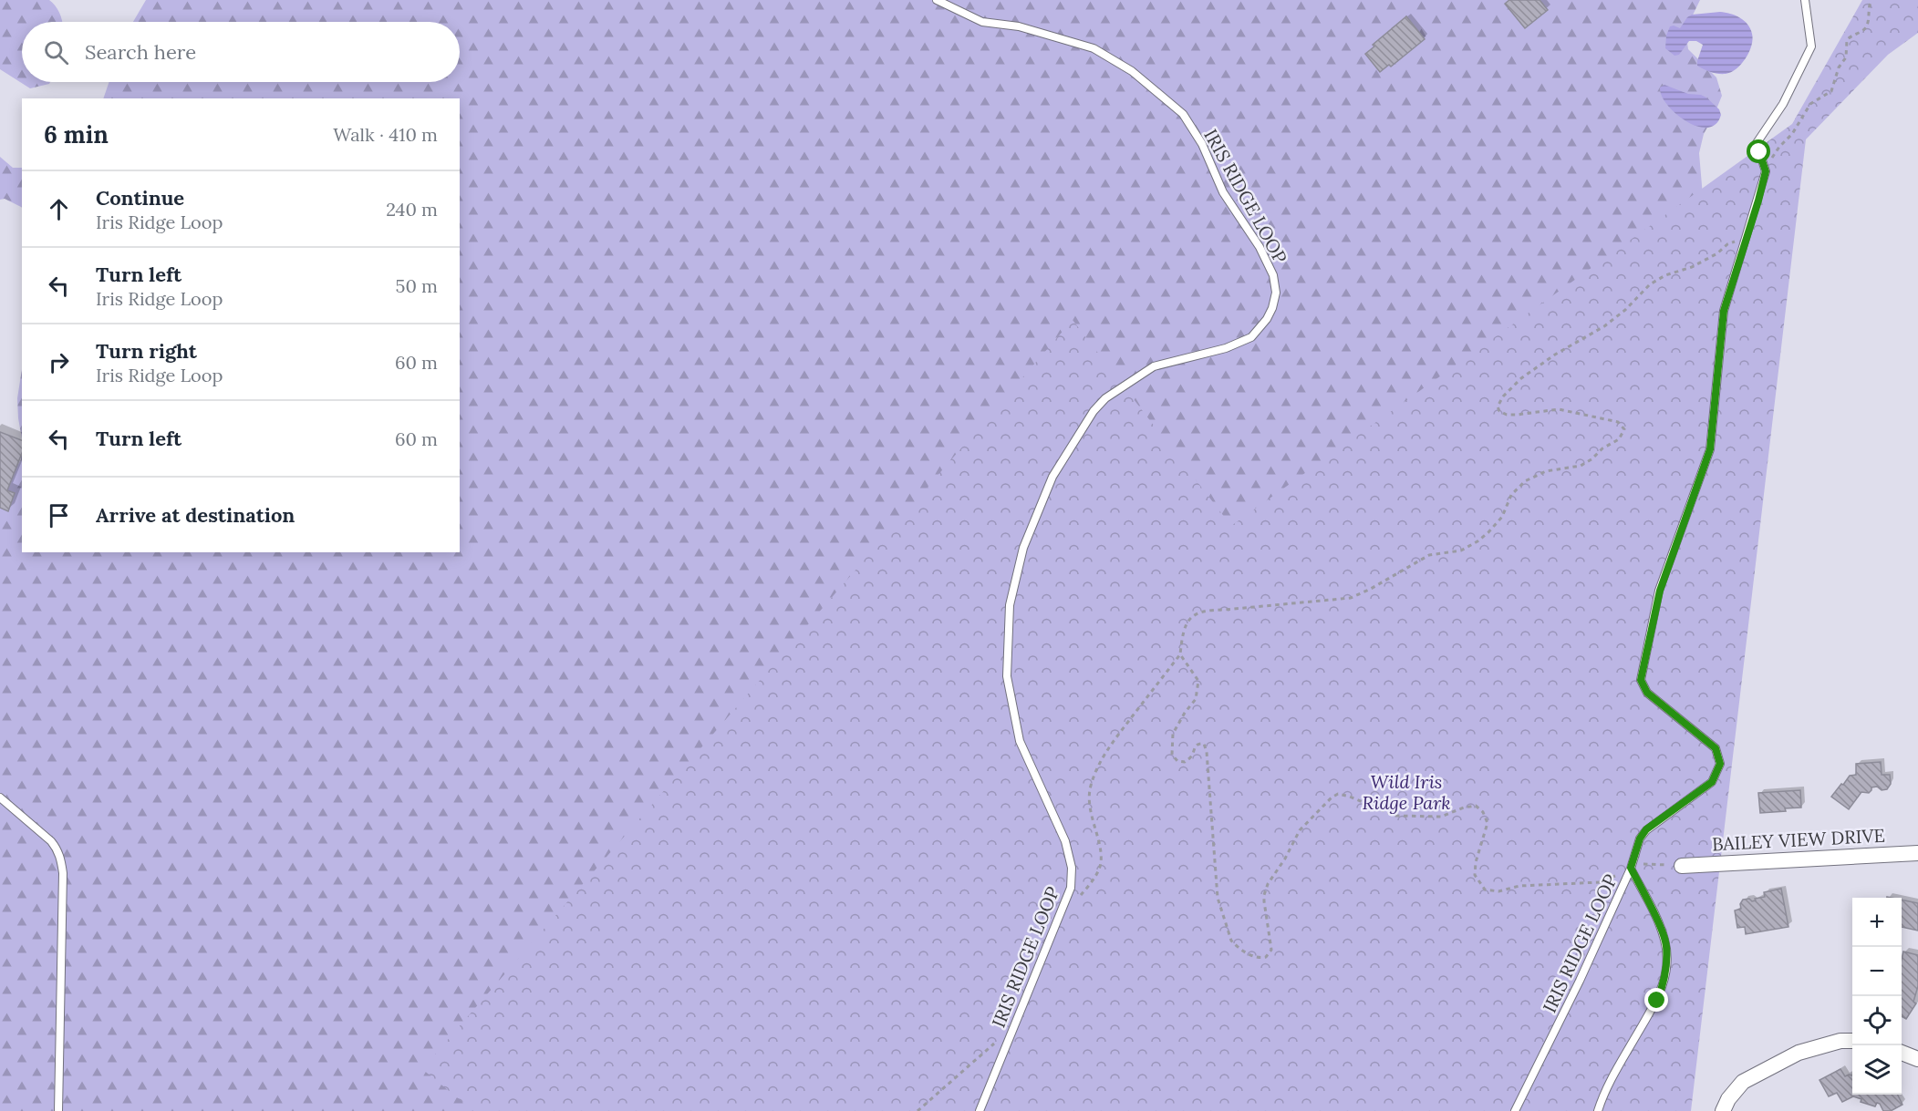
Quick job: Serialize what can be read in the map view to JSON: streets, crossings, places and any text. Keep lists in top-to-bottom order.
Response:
{
  "streets": {
    "street": ["BAILEY VIEW DRIVE"],
    "lane": ["IRIS RIDGE LOOP"]
  },
  "parks": ["Wild Iris Ridge Park"],
  "page": {
    "search": "Search here",
    "heading": ["6 min", "Walk · 410 m"],
    "list": [
      ["Continue", "Iris Ridge Loop", "240 m"],
      ["Turn left", "Iris Ridge Loop", "50 m"],
      ["Turn right", "Iris Ridge Loop", "60 m"],
      ["Turn left", "60 m"],
      "Arrive at destination"
    ],
    "map_buttons": ["+", "−"]
  }
}
